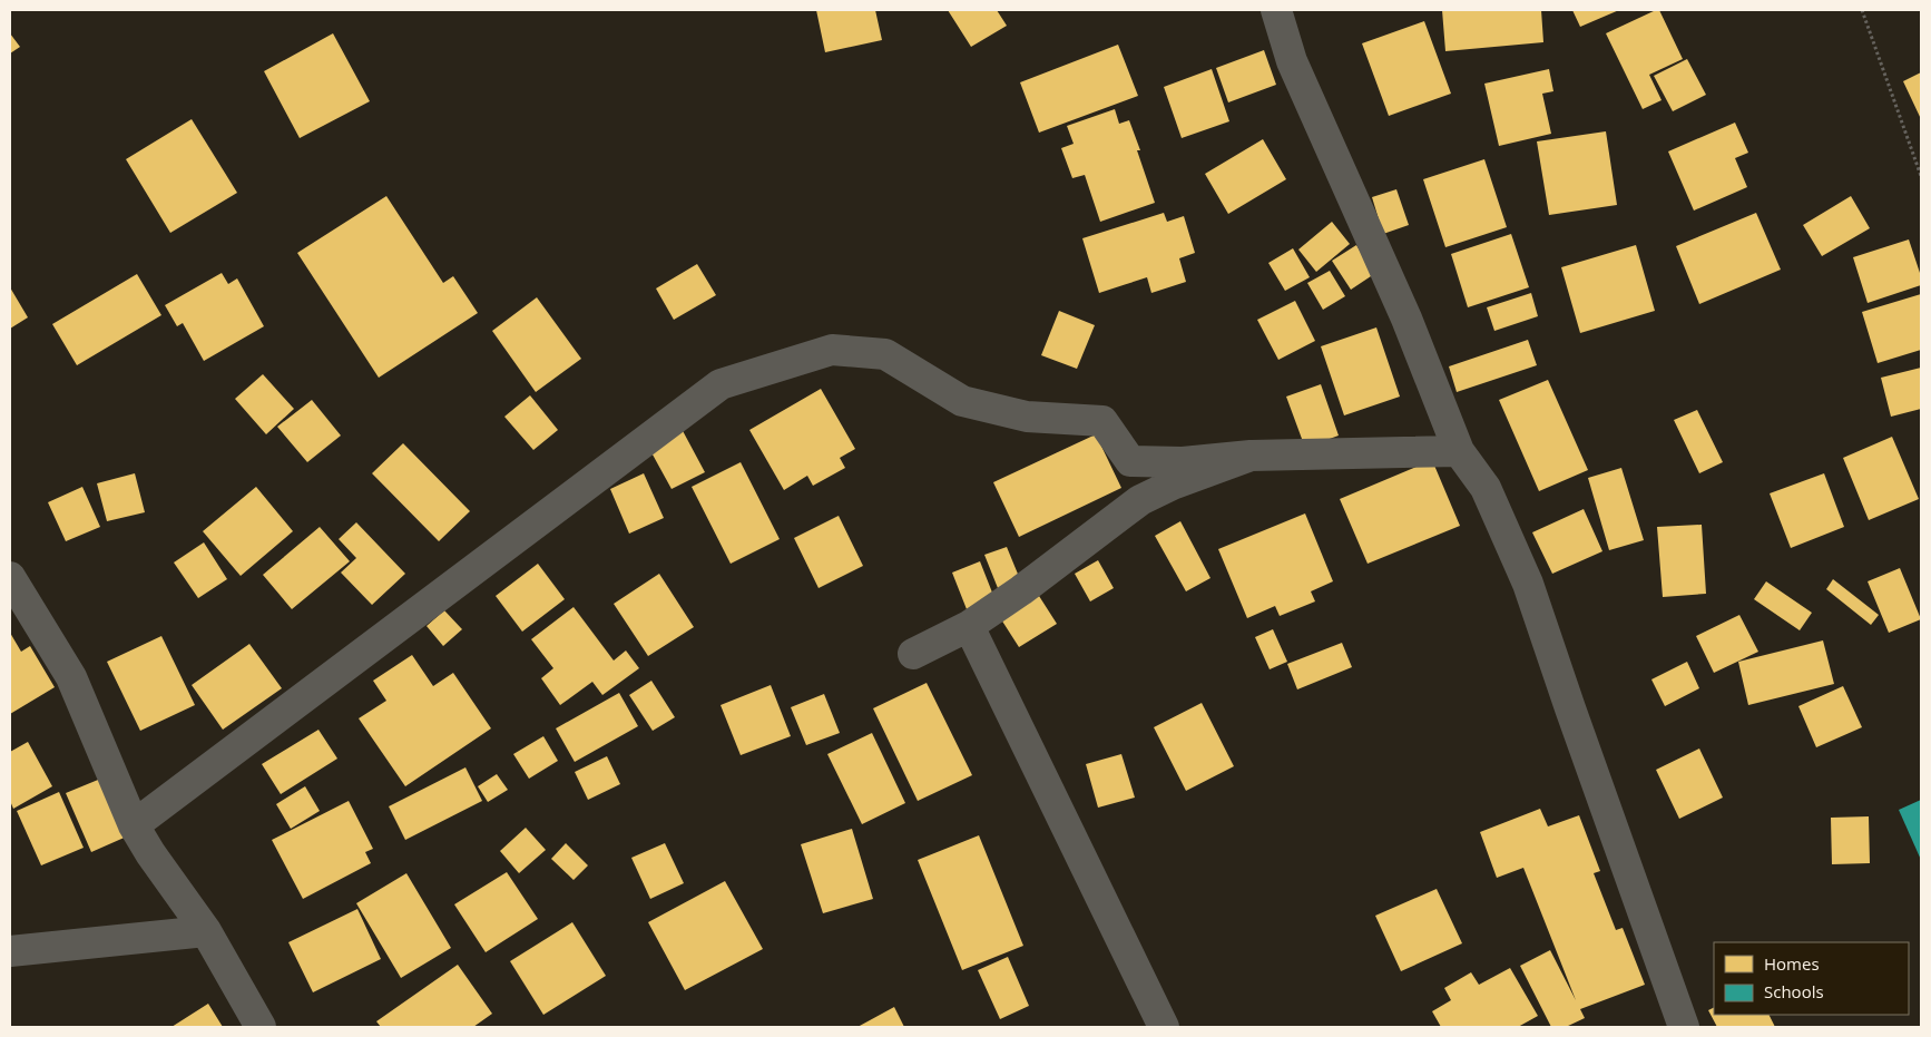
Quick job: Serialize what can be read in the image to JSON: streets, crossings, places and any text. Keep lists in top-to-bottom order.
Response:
{
  "legend": ["Homes", "Schools"]
}
